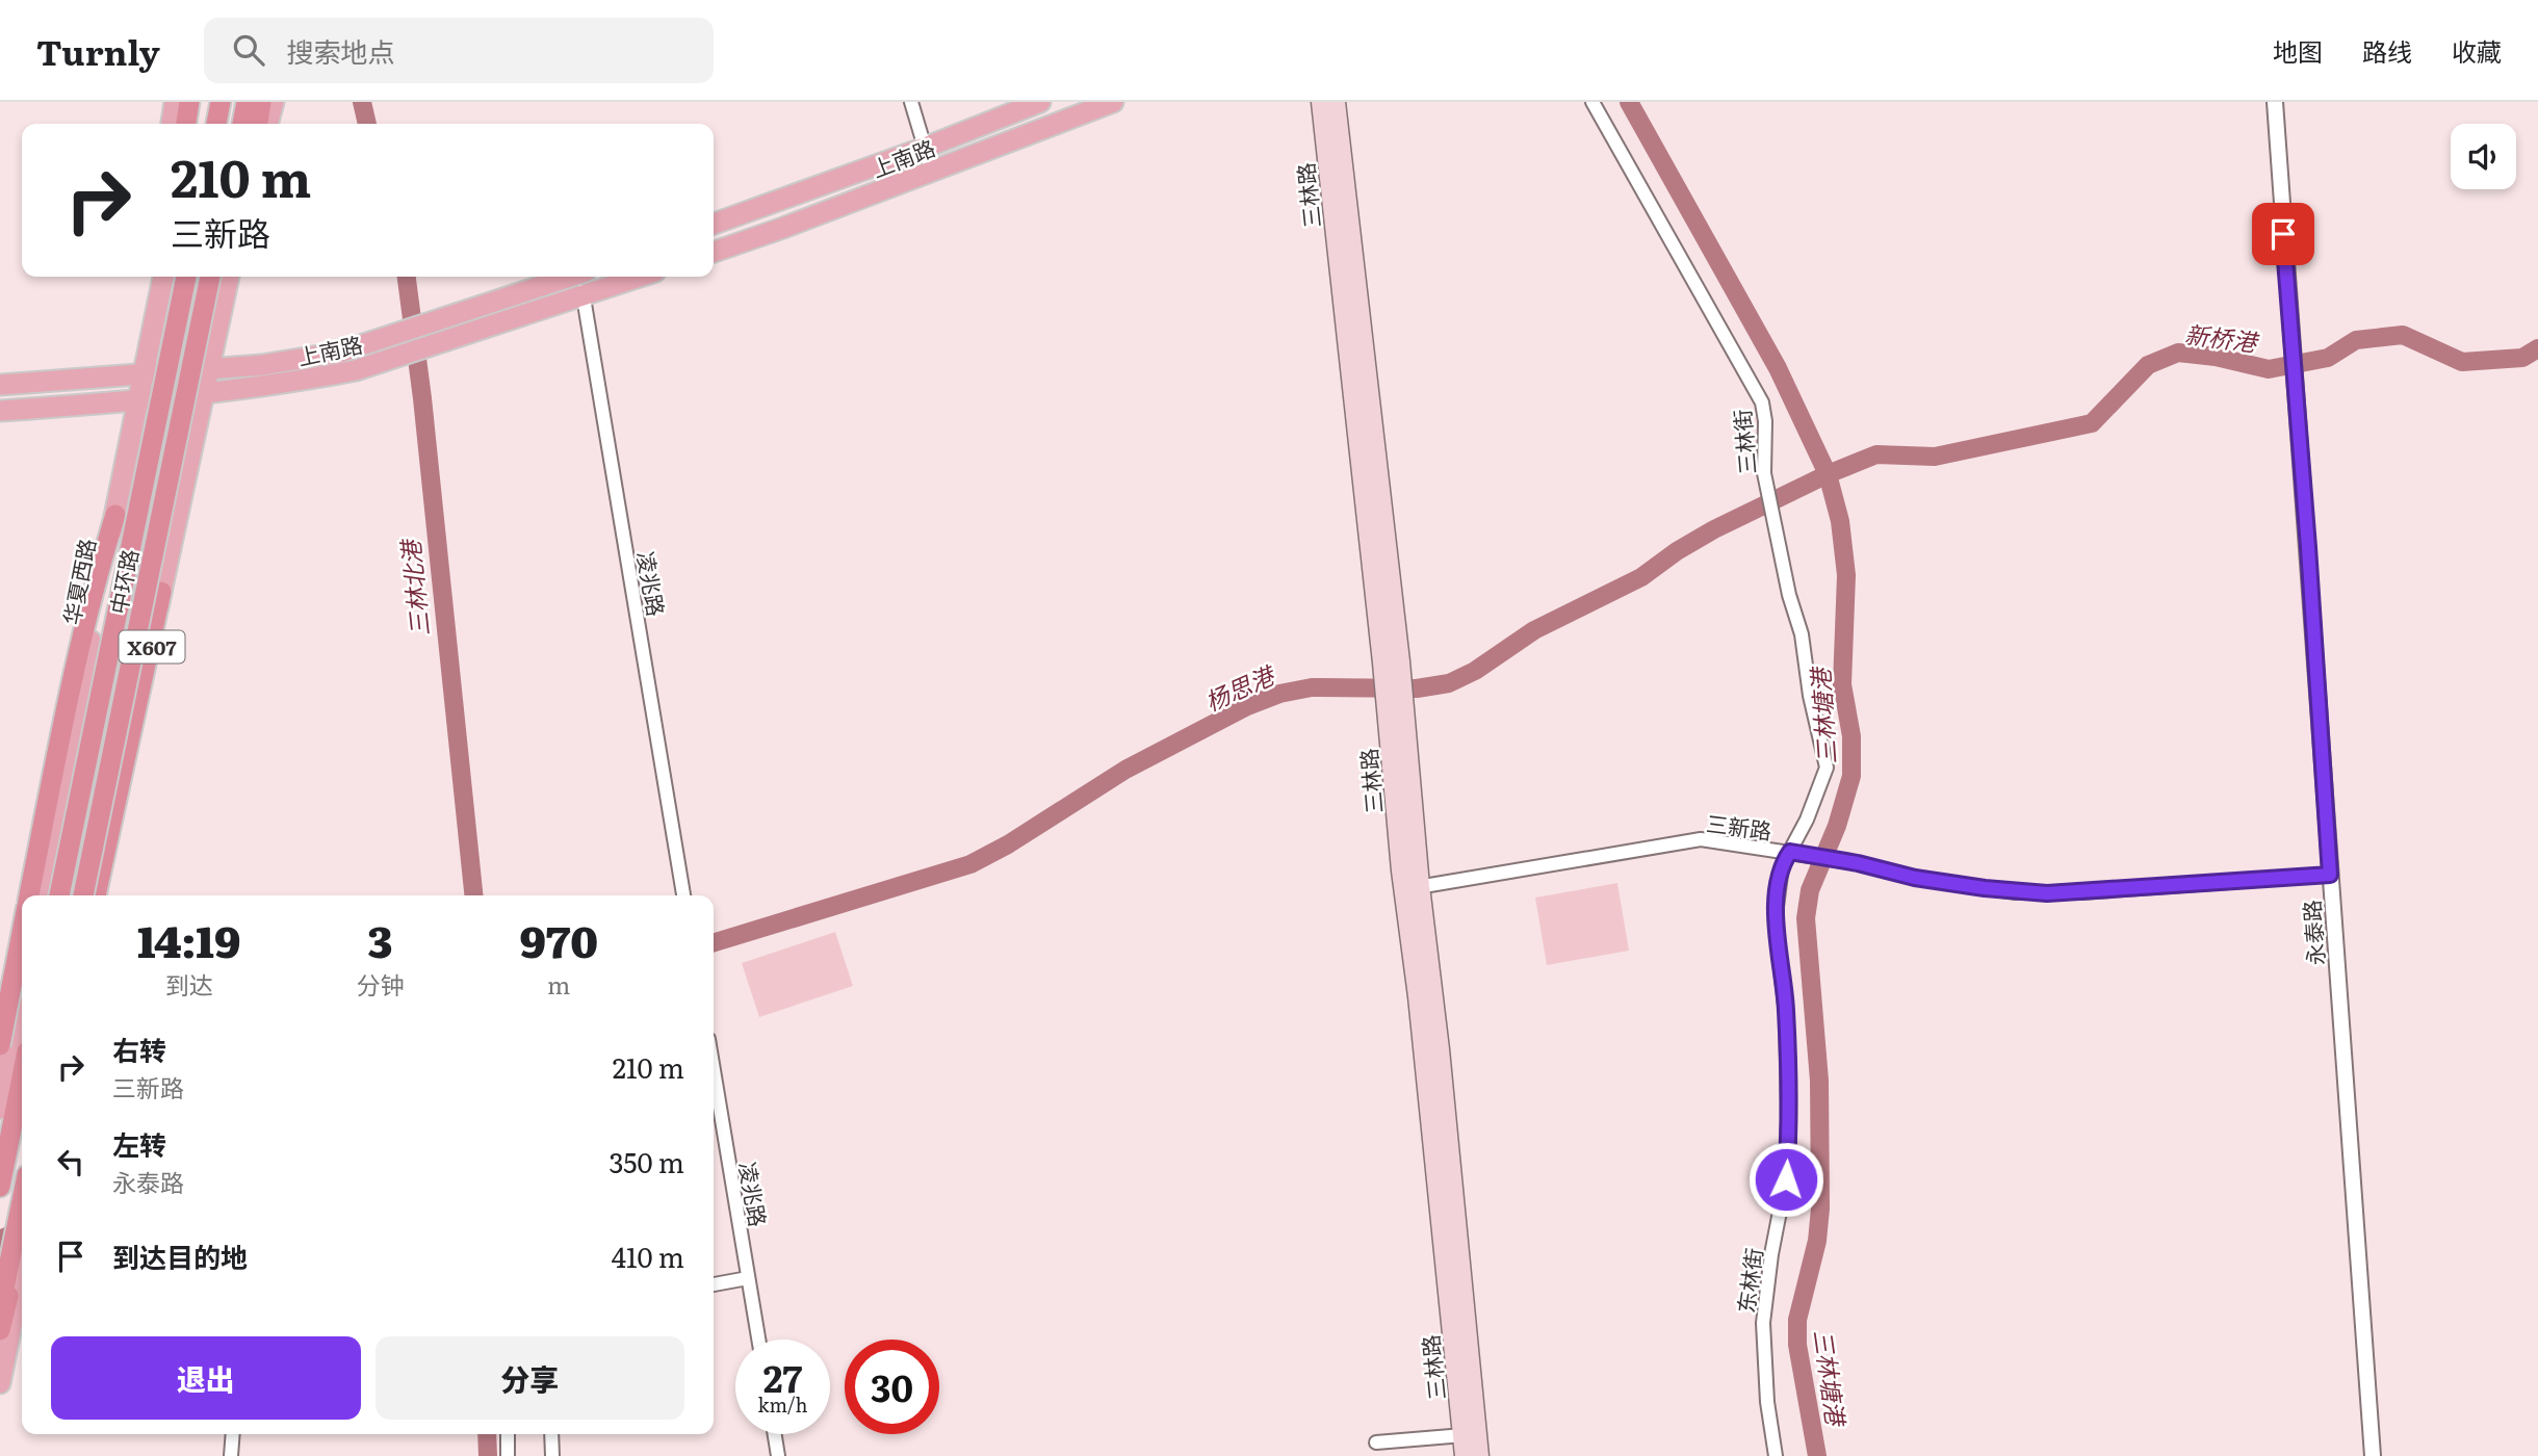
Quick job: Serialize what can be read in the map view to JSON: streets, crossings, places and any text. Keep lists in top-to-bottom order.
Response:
{
  "streets": {
    "highway": ["中环路"],
    "main road": [
      "上南路",
      "三林路",
      "华夏西路",
      "X607"
    ],
    "street": [
      "三林街",
      "凌兆路",
      "三新路",
      "永泰路",
      "东林街"
    ]
  },
  "crossings": [
    ["上南路", "华夏西路"],
    ["上南路", "凌兆路"],
    ["上南路", "X607"],
    ["三林路", "三新路"],
    ["三林街", "三新路"],
    ["三林街", "东林街"],
    ["三新路", "永泰路"],
    ["三新路", "东林街"]
  ],
  "water": [
    "新桥港",
    "三林北港",
    "杨思港",
    "三林塘港"
  ],
  "page": {
    "header": "Turnly",
    "search": "搜索地点",
    "nav": ["地图", "路线", "收藏"],
    "turn": ["210 m", "三新路"],
    "eta": [
      "14:19",
      "到达",
      "3",
      "分钟",
      "970",
      "m"
    ],
    "list": [
      {
        "name": "右转",
        "note": "三新路",
        "value": "210 m"
      },
      {
        "name": "左转",
        "note": "永泰路",
        "value": "350 m"
      },
      {
        "name": "到达目的地",
        "value": "410 m"
      }
    ],
    "buttons": ["退出", "分享"],
    "speed": "27 km/h",
    "limit": "30"
  }
}
